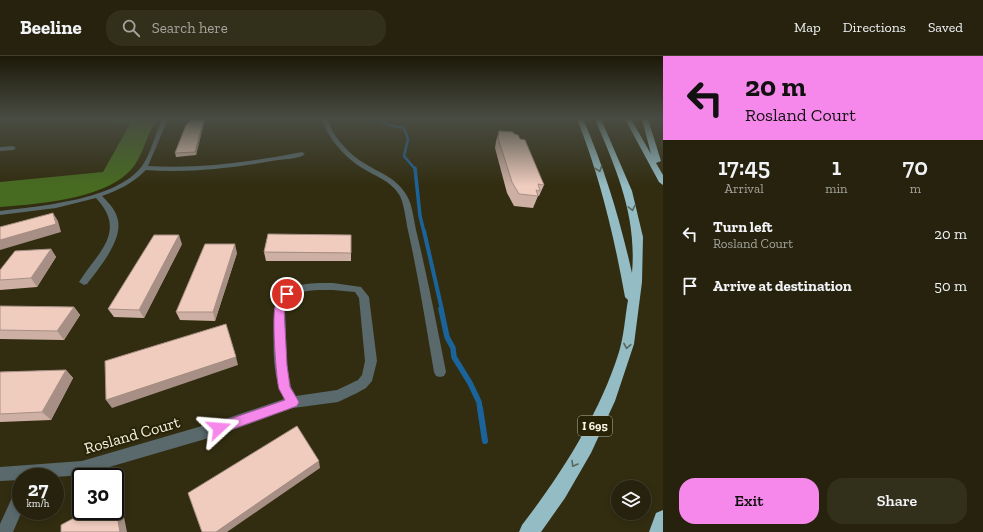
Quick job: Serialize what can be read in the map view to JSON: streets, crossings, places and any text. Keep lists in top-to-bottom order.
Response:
{
  "streets": {
    "highway": ["I 695"],
    "street": ["Rosland Court"]
  },
  "page": {
    "header": "Beeline",
    "search": "Search here",
    "nav": ["Map", "Directions", "Saved"],
    "turn": ["20 m", "Rosland Court"],
    "eta": [
      "17:45",
      "Arrival",
      "1",
      "min",
      "70",
      "m"
    ],
    "list": [
      {
        "name": "Turn left",
        "note": "Rosland Court",
        "value": "20 m"
      },
      {
        "name": "Arrive at destination",
        "value": "50 m"
      }
    ],
    "speed": "27 km/h",
    "limit": "30",
    "buttons": ["Exit", "Share"]
  }
}
